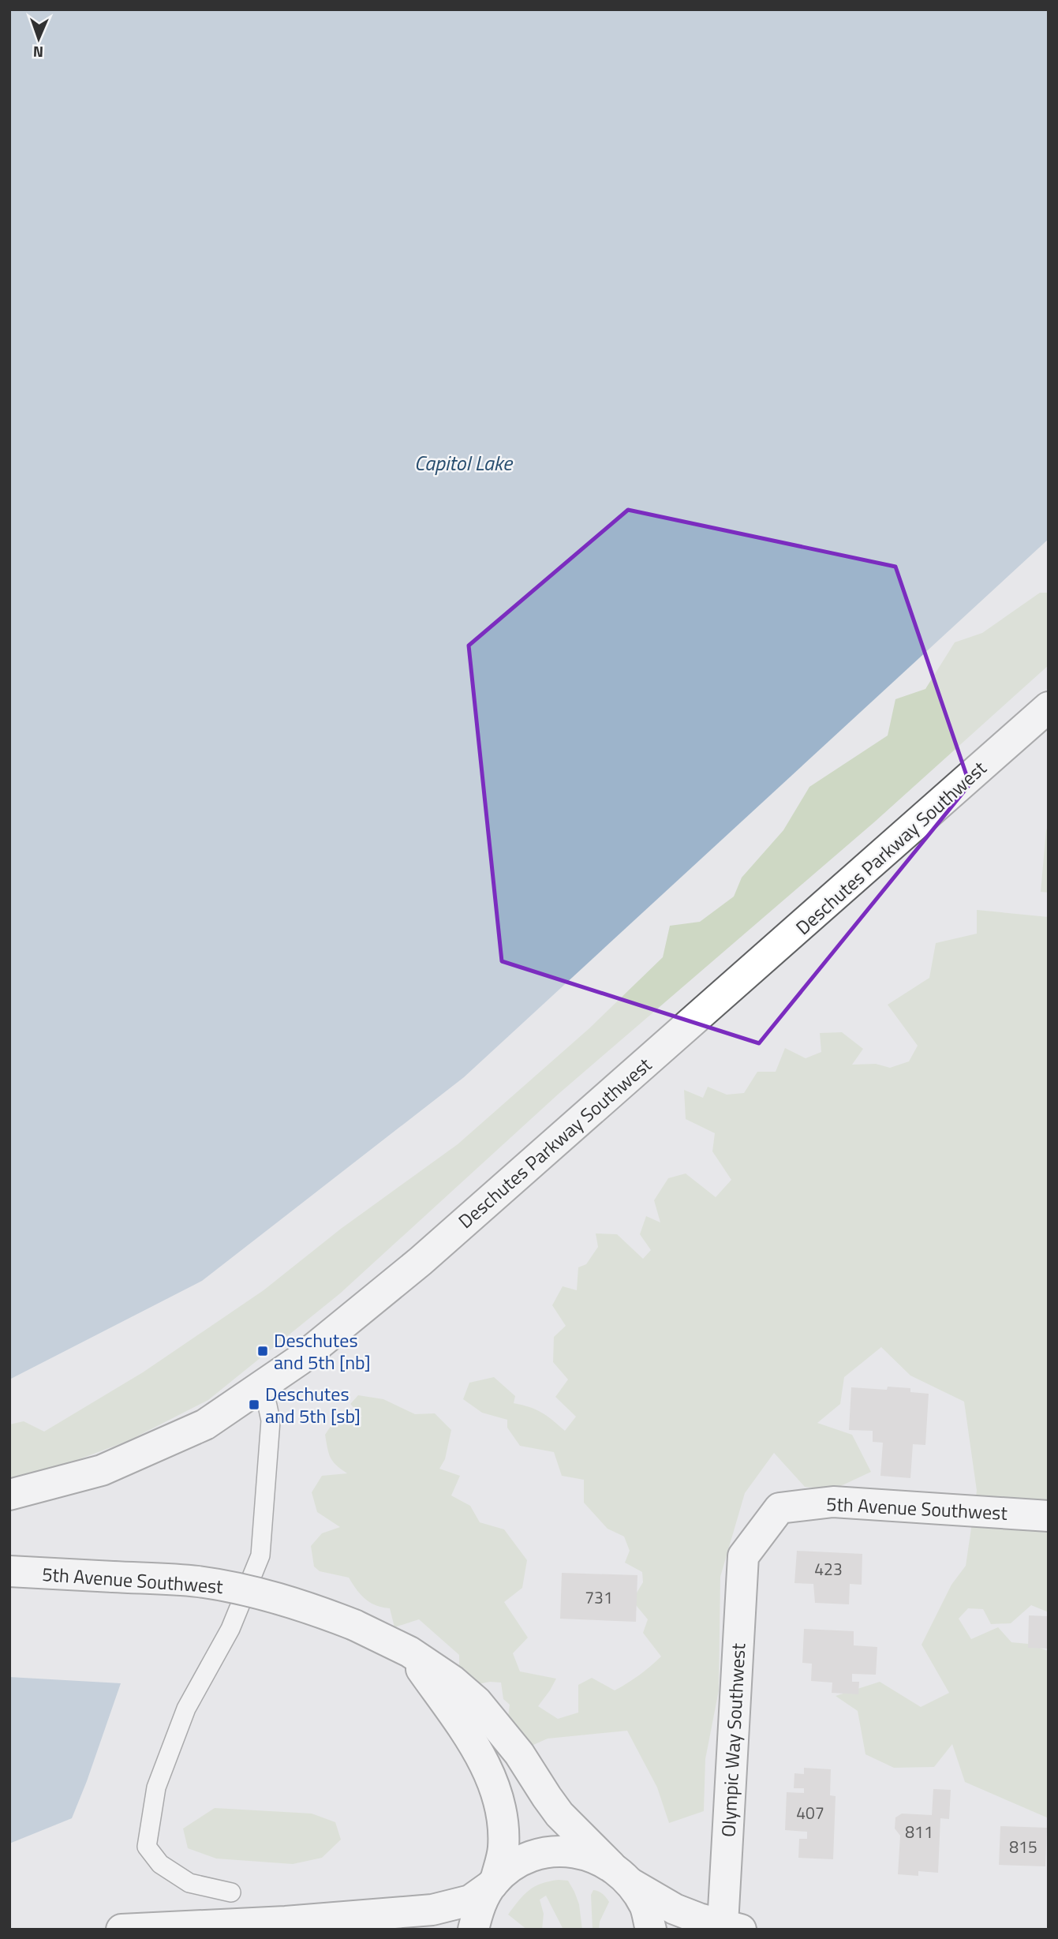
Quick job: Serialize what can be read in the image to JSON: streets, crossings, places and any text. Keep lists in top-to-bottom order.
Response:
{
  "streets": {
    "street": ["Deschutes Parkway Southwest", "5th Avenue Southwest", "Olympic Way Southwest"]
  },
  "crossings": [
    ["5th Avenue Southwest", "Olympic Way Southwest"]
  ],
  "water": ["Capitol Lake"],
  "places": {
    "transit": ["Deschutes and 5th [nb]", "Deschutes and 5th [sb]"]
  },
  "house_numbers": [
    "423",
    "731",
    "407",
    "811",
    "815"
  ],
  "north": "bottom"
}
